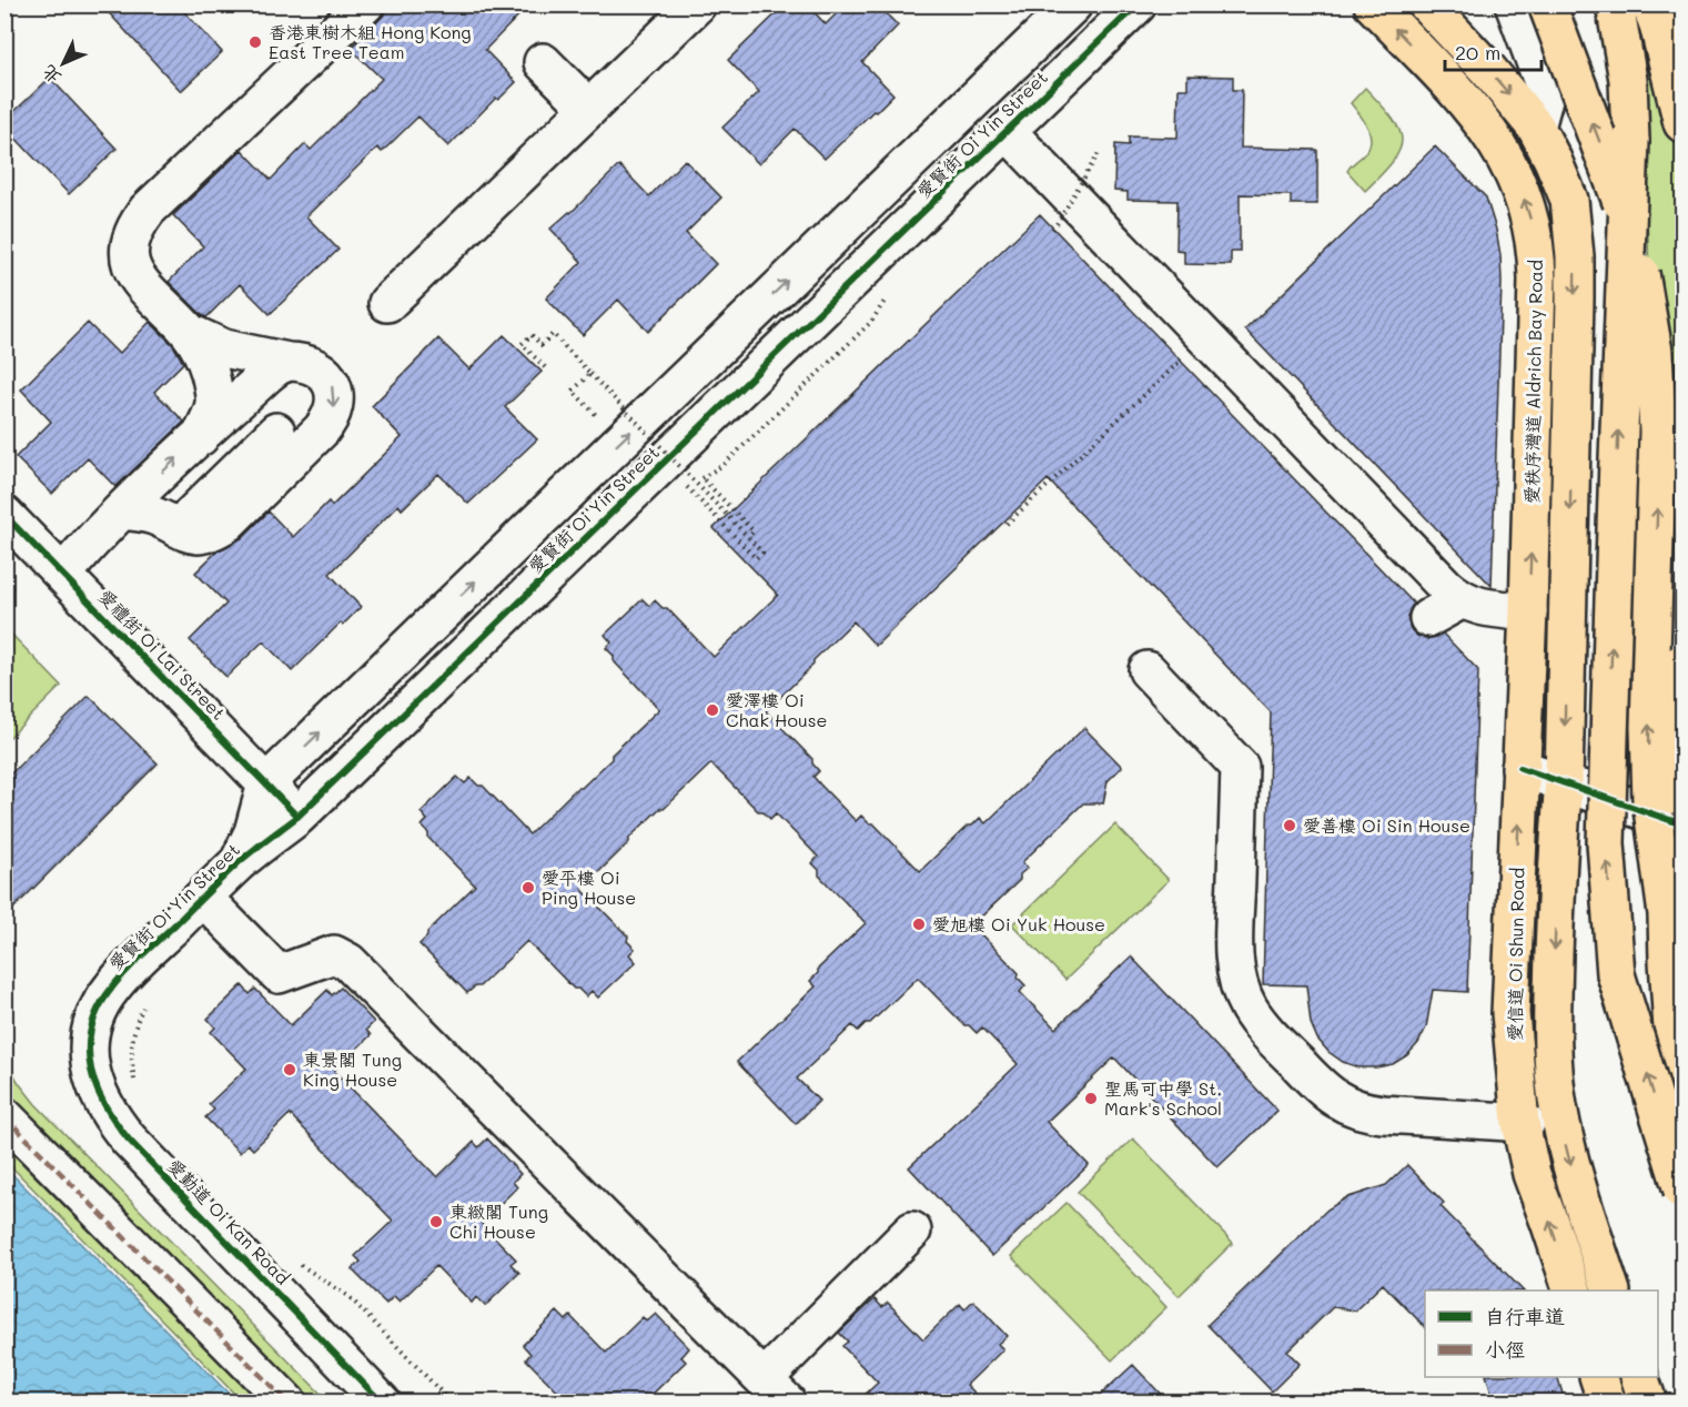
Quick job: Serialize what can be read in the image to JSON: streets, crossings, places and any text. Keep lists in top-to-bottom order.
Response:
{
  "streets": {
    "main road": ["愛秩序灣道 Aldrich Bay Road", "愛信道 Oi Shun Road"],
    "street": ["愛賢街 Oi Yin Street", "愛禮街 Oi Lai Street", "愛勤道 Oi Kan Road"]
  },
  "crossings": [
    ["愛賢街 Oi Yin Street", "愛禮街 Oi Lai Street"],
    ["愛賢街 Oi Yin Street", "愛勤道 Oi Kan Road"],
    ["愛秩序灣道 Aldrich Bay Road", "愛信道 Oi Shun Road"]
  ],
  "places": [
    "香港東樹木組 Hong Kong East Tree Team",
    "愛澤樓 Oi Chak House",
    "愛善樓 Oi Sin House",
    "愛平樓 Oi Ping House",
    "愛旭樓 Oi Yuk House",
    "東景閣 Tung King House",
    "聖馬可中學 St. Mark's School",
    "東緻閣 Tung Chi House"
  ],
  "legend": ["自行車道", "小徑"],
  "scale_bar": "20 m",
  "north": "bottom left"
}
